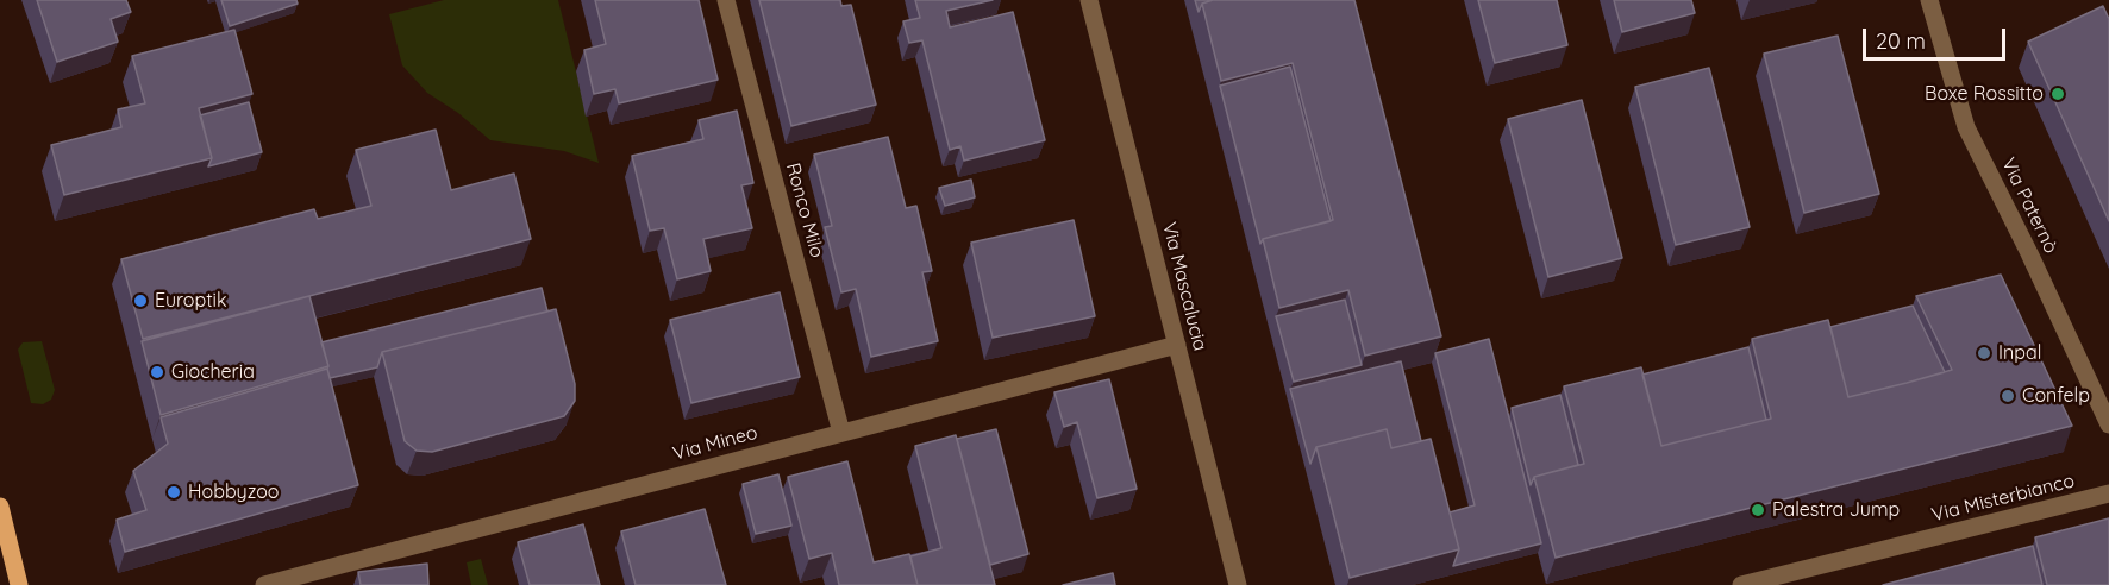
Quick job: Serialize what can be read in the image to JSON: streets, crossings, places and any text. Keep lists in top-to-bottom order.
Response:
{
  "streets": {
    "street": [
      "Via Paternò",
      "Ronco Milo",
      "Via Mascalucia",
      "Via Mineo",
      "Via Misterbianco"
    ]
  },
  "crossings": [
    ["Ronco Milo", "Via Mineo"],
    ["Via Mascalucia", "Via Mineo"]
  ],
  "places": [
    "Boxe Rossitto",
    "Europtik",
    "Inpal",
    "Giocheria",
    "Confelp",
    "Hobbyzoo",
    "Palestra Jump"
  ],
  "scale_bar": "20 m"
}
